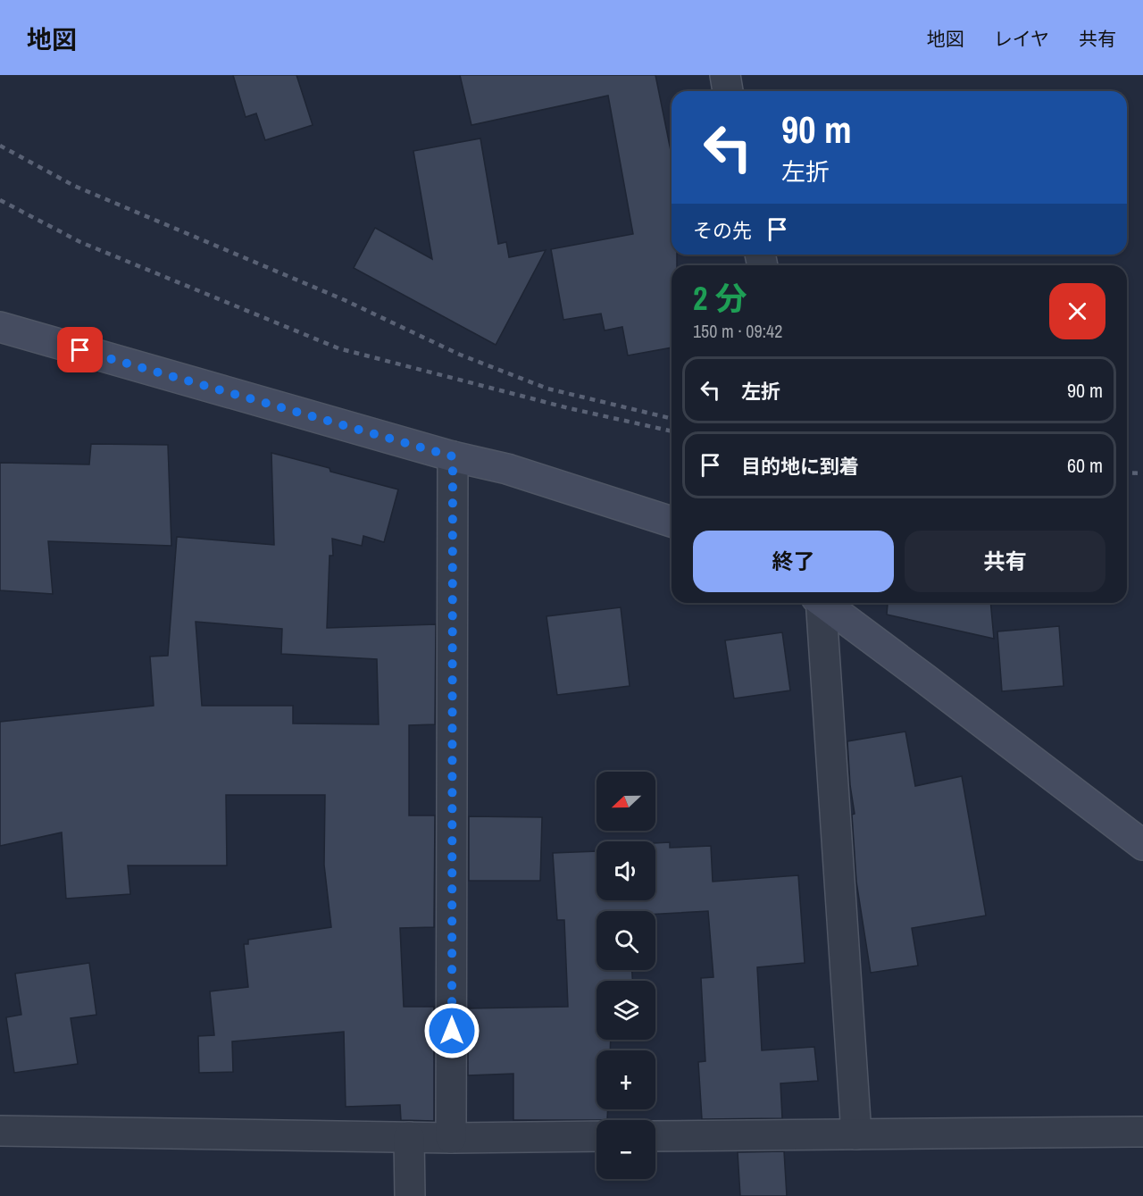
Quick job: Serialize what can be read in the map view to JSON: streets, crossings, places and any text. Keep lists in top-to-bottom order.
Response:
{
  "north": "left",
  "page": {
    "header": "地図",
    "nav": ["地図", "レイヤ", "共有"],
    "turn": ["90 m", "左折"],
    "then": "その先",
    "heading": ["2 分", "150 m · 09:42"],
    "list": [
      {
        "name": "左折",
        "value": "90 m"
      },
      {
        "name": "目的地に到着",
        "value": "60 m"
      }
    ],
    "buttons": ["終了", "共有"],
    "map_buttons": ["+", "−"]
  }
}
